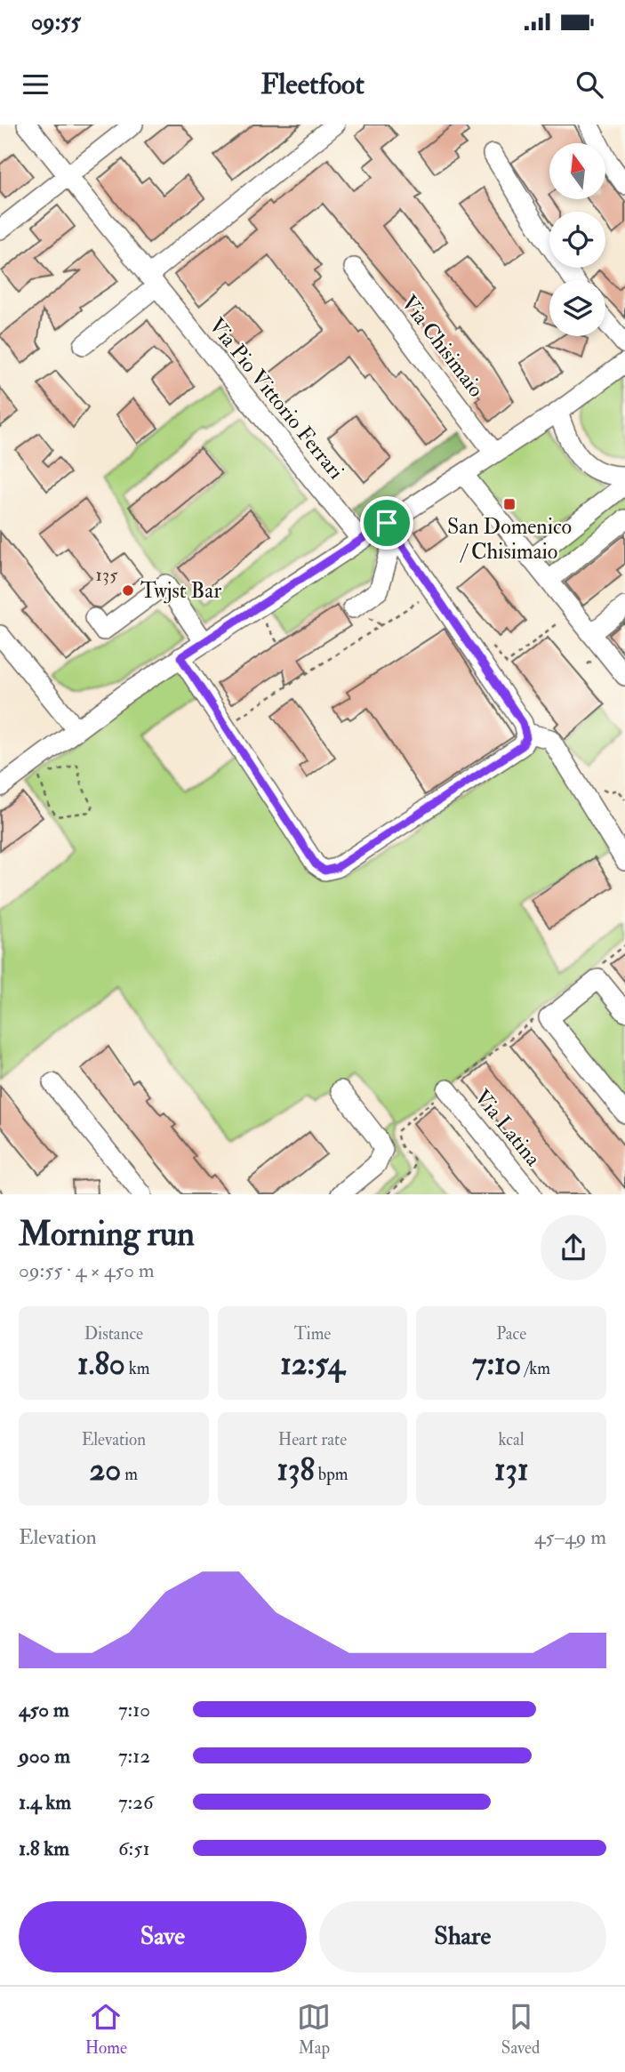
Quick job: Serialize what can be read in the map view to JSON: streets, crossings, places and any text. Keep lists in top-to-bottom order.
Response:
{
  "streets": {
    "street": ["Via Chisimaio", "Via Pio Vittorio Ferrari", "Via Latina"]
  },
  "places": {
    "transit": ["San Domenico / Chisimaio"],
    "other": ["Twjst Bar"]
  },
  "house_numbers": ["135"],
  "north": "top",
  "page": {
    "status": "09:55",
    "header": "Fleetfoot",
    "heading": ["Morning run", "09:55 · 4 × 450 m"],
    "stats": [
      ["Distance", "1.80 km"],
      ["Time", "12:54"],
      ["Pace", "7:10 /km"],
      ["Elevation", "20 m"],
      ["Heart rate", "138 bpm"],
      ["kcal", "131"]
    ],
    "chart": ["Elevation", "45–49 m"],
    "list": [
      {
        "name": "450 m",
        "note": "7:10"
      },
      {
        "name": "900 m",
        "note": "7:12"
      },
      {
        "name": "1.4 km",
        "note": "7:26"
      },
      {
        "name": "1.8 km",
        "note": "6:51"
      }
    ],
    "buttons": ["Save", "Share"],
    "tabs": ["Home", "Map", "Saved"]
  }
}
